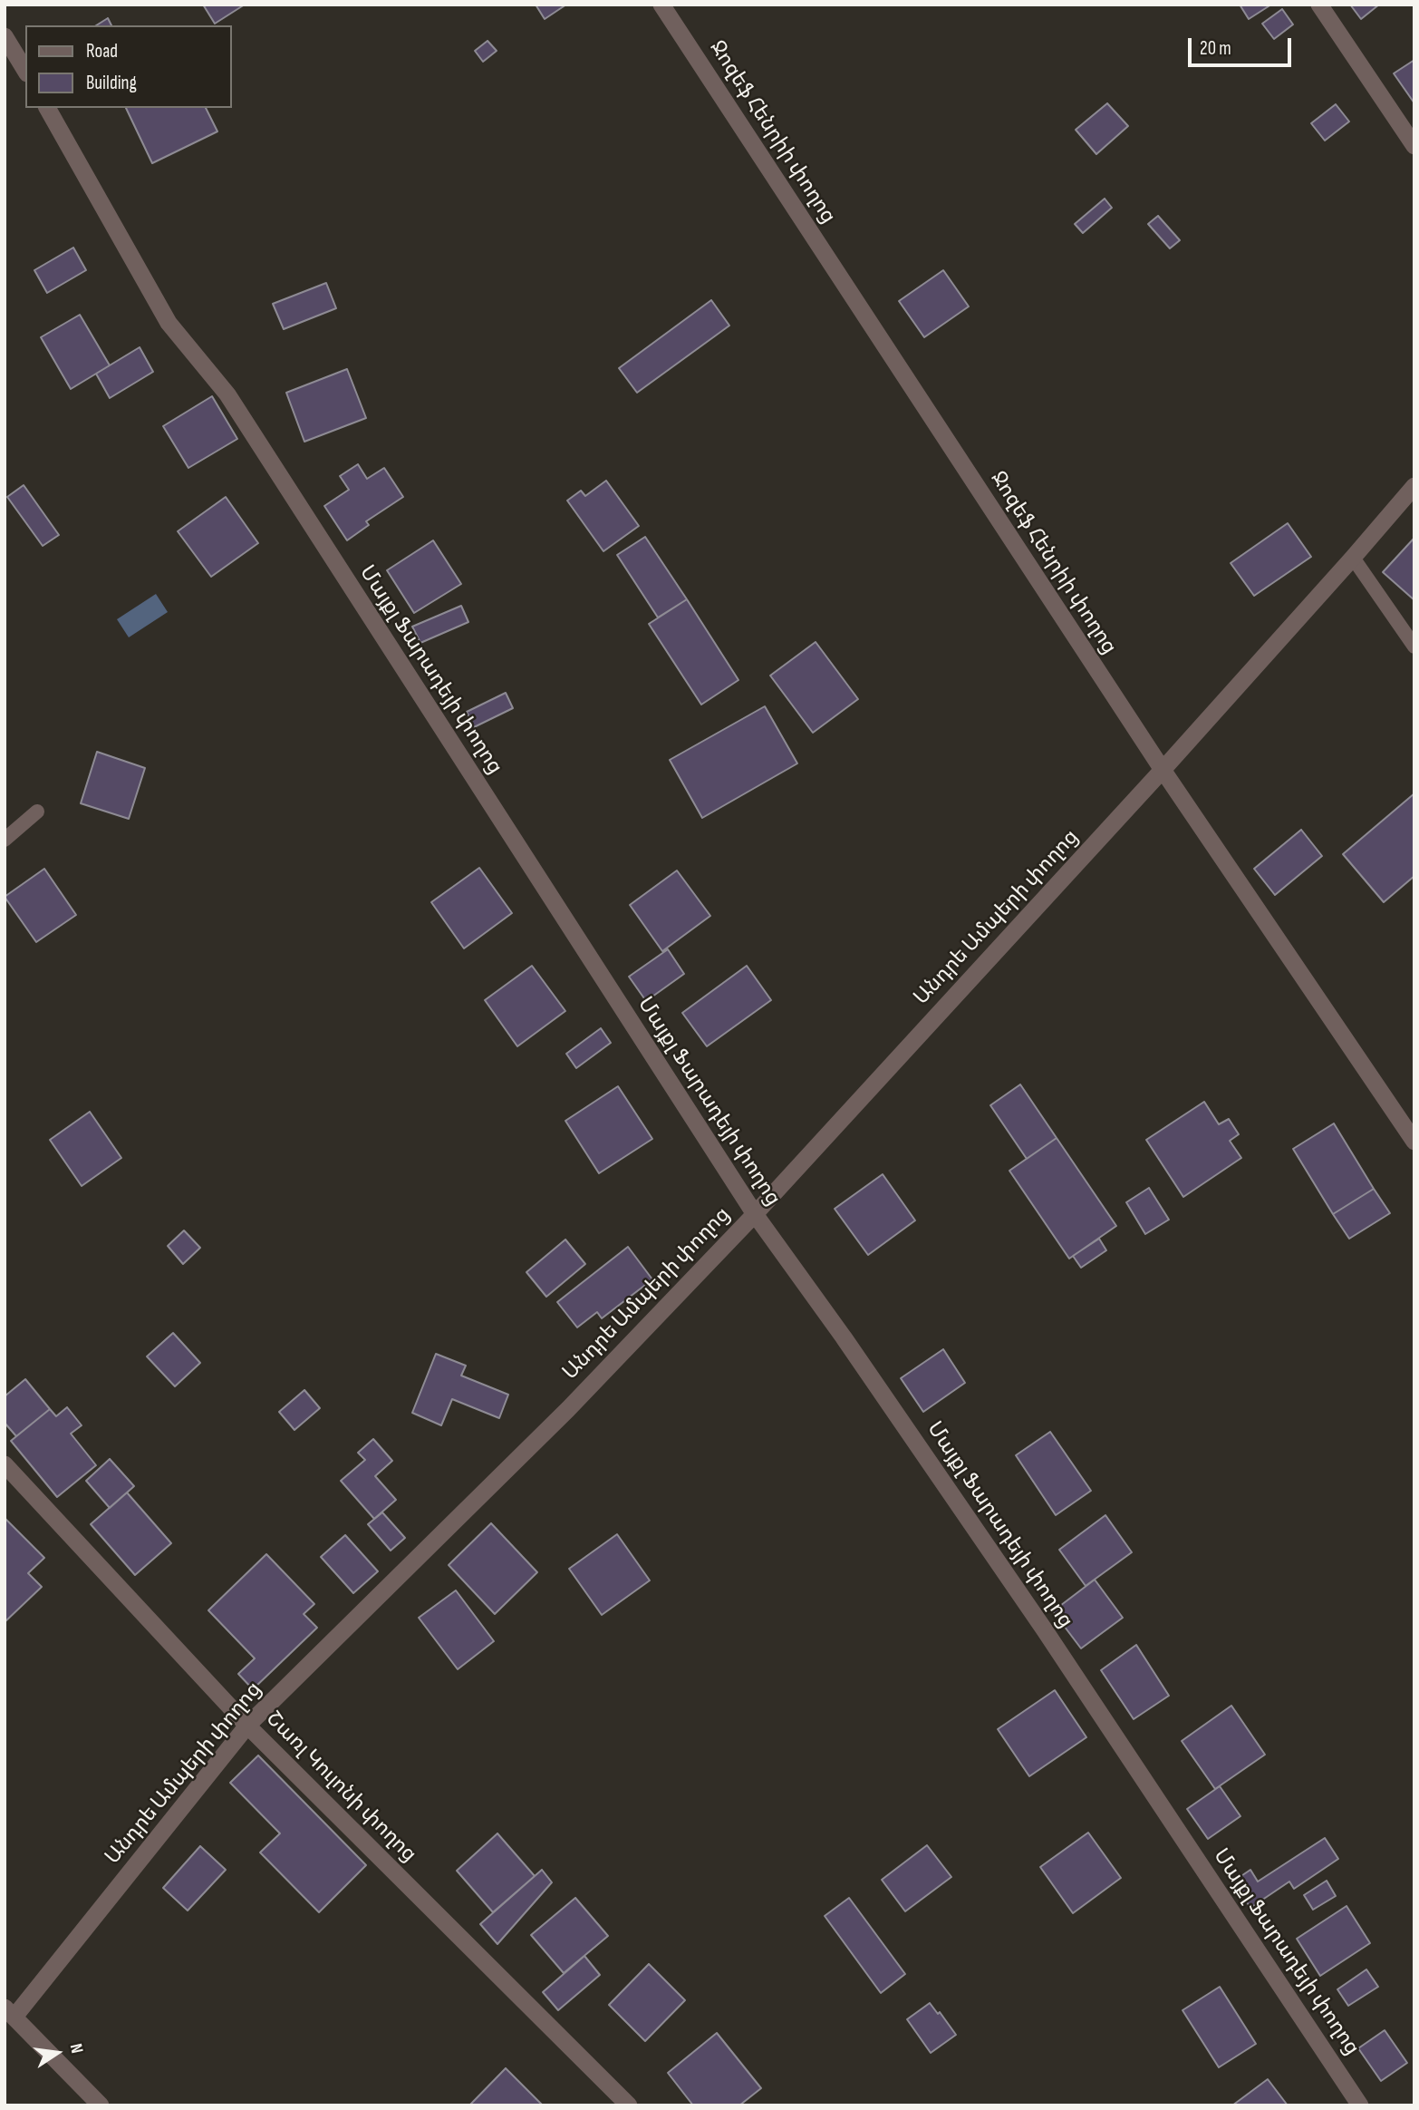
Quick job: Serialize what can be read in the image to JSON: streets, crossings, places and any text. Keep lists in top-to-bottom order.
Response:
{
  "streets": {
    "street": [
      "Ջոզեֆ Հենրիի փողոց",
      "Մայքլ Ֆարադեյի փողոց",
      "Անդրե Ամպերի փողոց",
      "Շառլ Կուլոնի փողոց"
    ]
  },
  "crossings": [
    ["Ջոզեֆ Հենրիի փողոց", "Անդրե Ամպերի փողոց"],
    ["Մայքլ Ֆարադեյի փողոց", "Անդրե Ամպերի փողոց"],
    ["Անդրե Ամպերի փողոց", "Շառլ Կուլոնի փողոց"]
  ],
  "legend": ["Road", "Building"],
  "scale_bar": "20 m",
  "north": "right"
}
